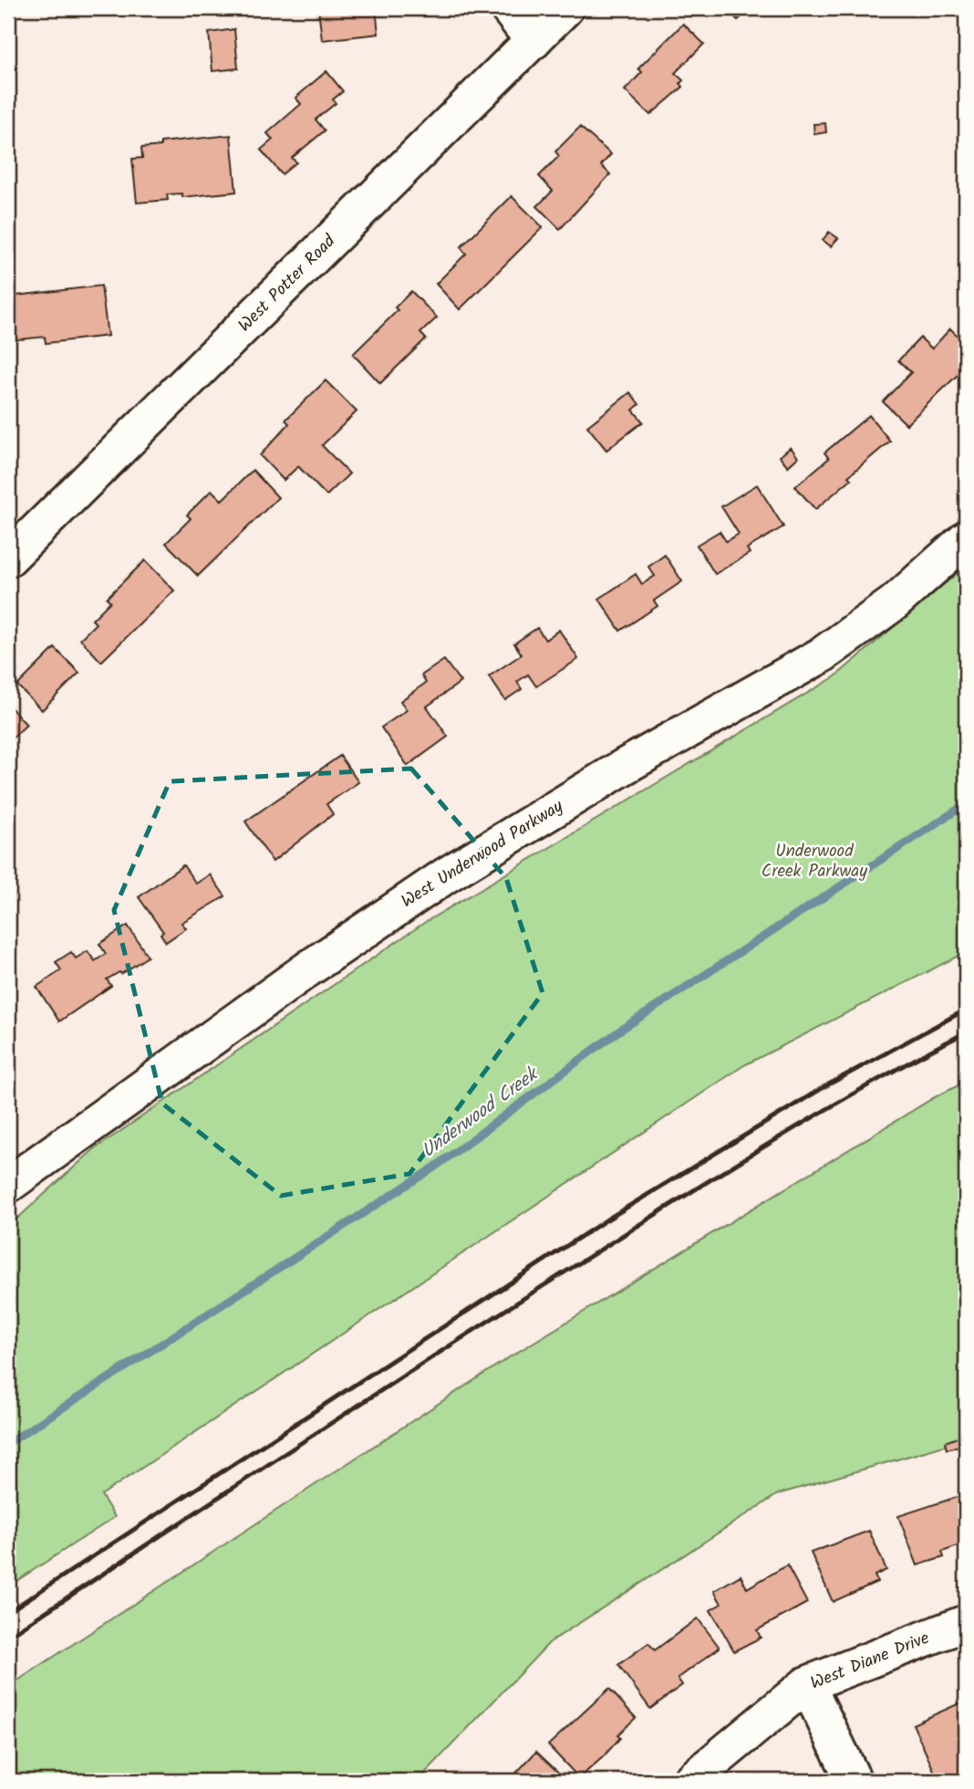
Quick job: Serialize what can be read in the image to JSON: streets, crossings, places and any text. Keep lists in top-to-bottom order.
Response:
{
  "streets": {
    "street": ["West Potter Road", "West Underwood Parkway", "West Diane Drive"]
  },
  "water": ["Underwood Creek"],
  "parks": ["Underwood Creek Parkway"]
}
